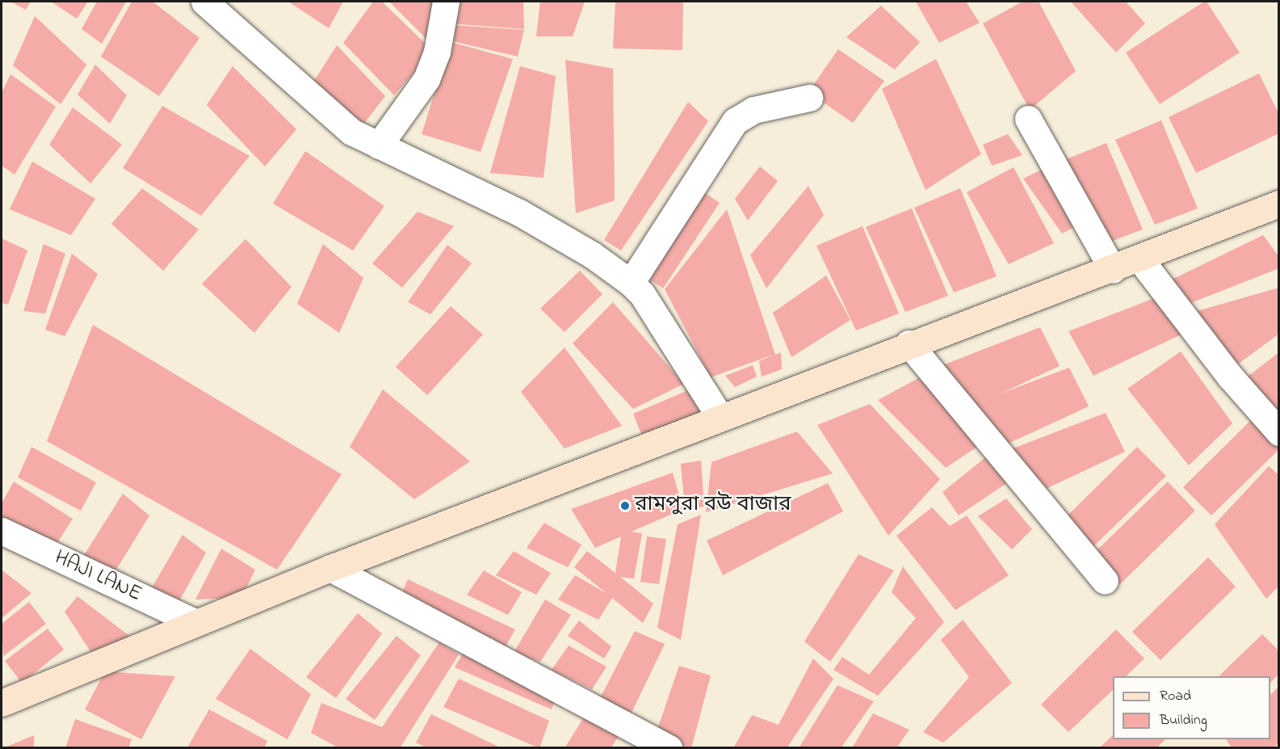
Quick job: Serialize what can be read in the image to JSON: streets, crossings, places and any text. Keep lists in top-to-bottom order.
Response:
{
  "streets": {
    "street": ["HAJI LANE"]
  },
  "places": ["রামপুরা বউ বাজার"],
  "legend": ["Road", "Building"]
}
